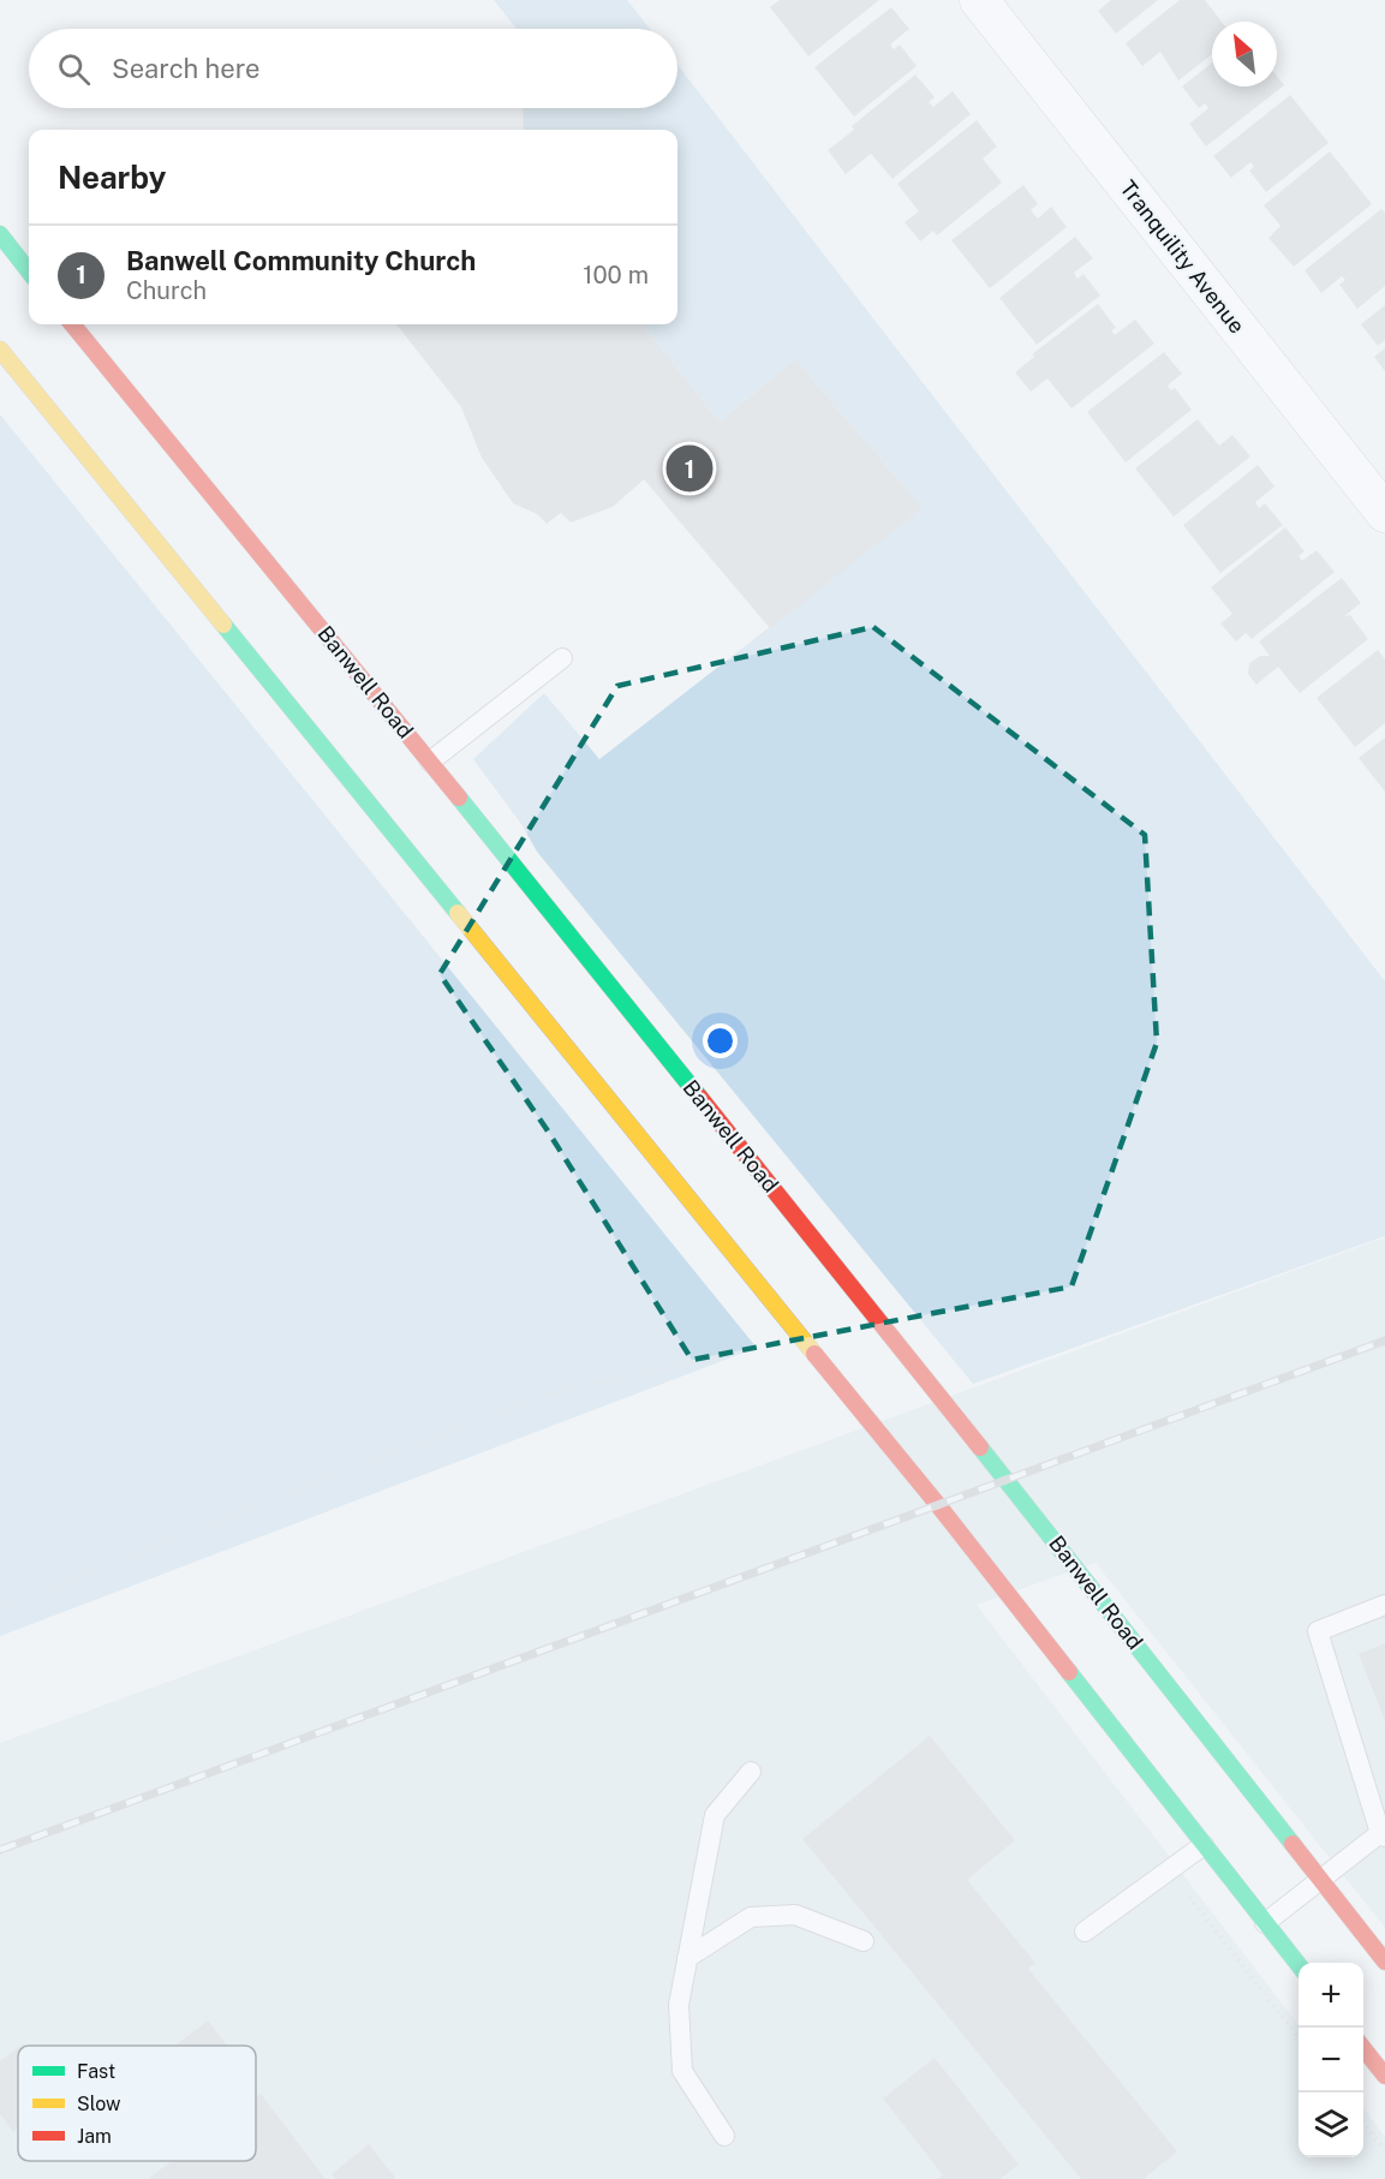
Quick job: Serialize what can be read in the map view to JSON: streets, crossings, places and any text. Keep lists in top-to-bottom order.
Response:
{
  "streets": {
    "main road": ["Banwell Road"],
    "street": ["Tranquility Avenue"]
  },
  "legend": ["Fast", "Slow", "Jam"],
  "north": "top left",
  "page": {
    "search": "Search here",
    "heading": "Nearby",
    "list": [
      {
        "mark": "1",
        "name": "Banwell Community Church",
        "note": "Church",
        "value": "100 m"
      }
    ],
    "pins": "1",
    "map_buttons": ["+", "−"]
  }
}
